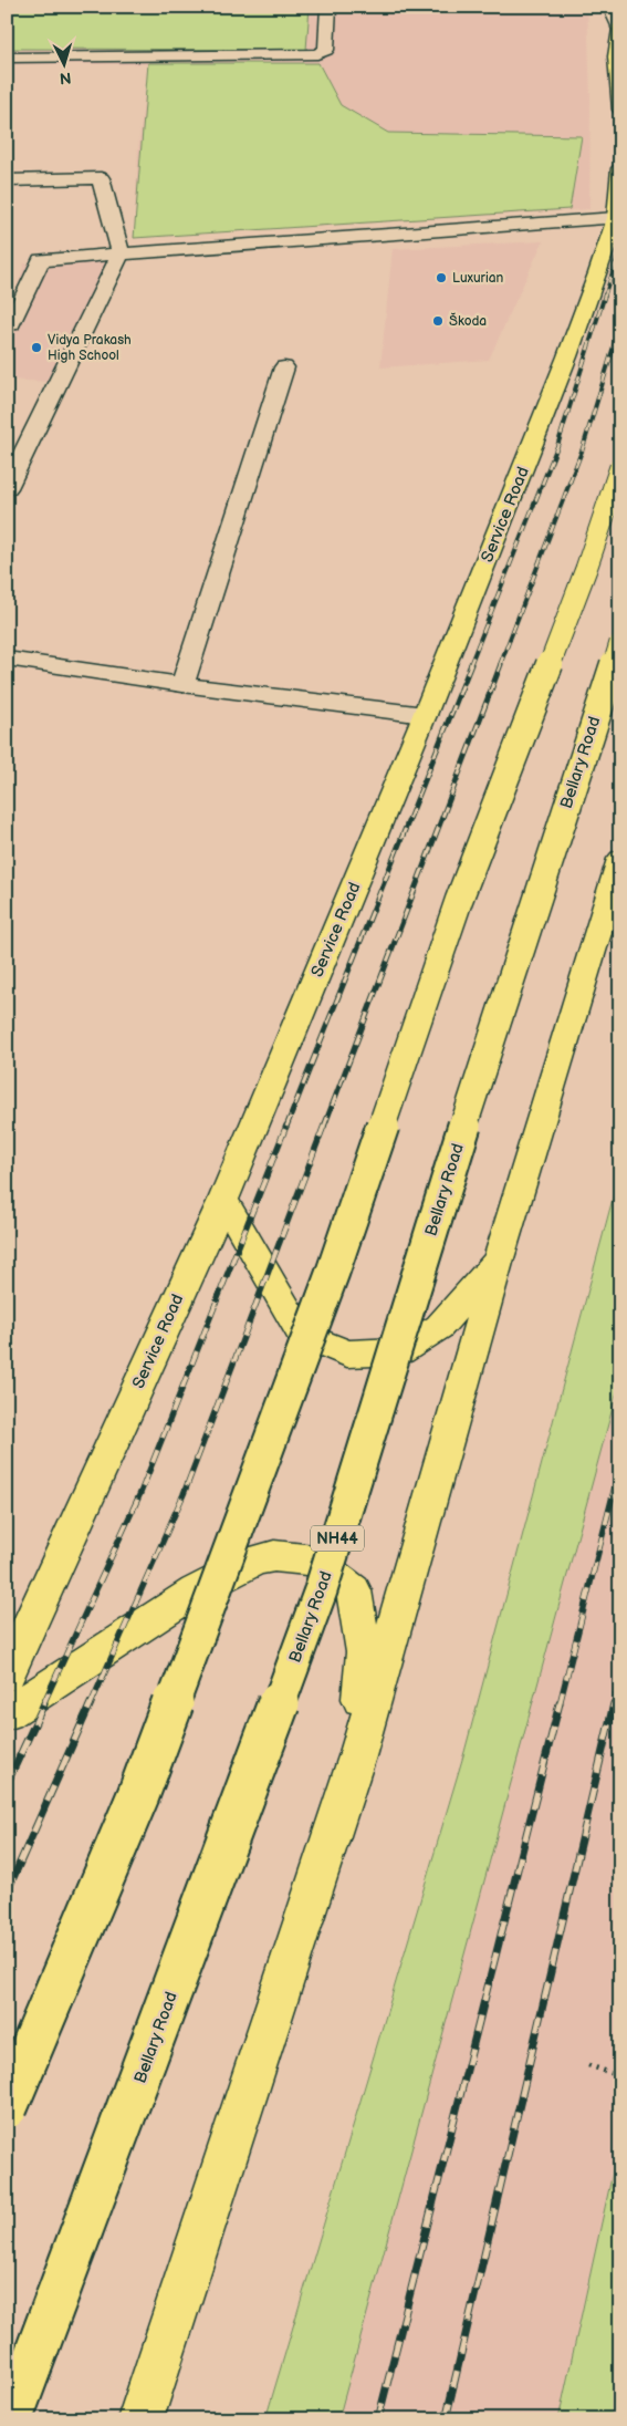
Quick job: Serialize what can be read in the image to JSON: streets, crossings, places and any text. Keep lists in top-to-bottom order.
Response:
{
  "streets": {
    "main road": ["Service Road", "Bellary Road", "NH44"]
  },
  "places": ["Luxurian", "Škoda", "Vidya Prakash High School"],
  "north": "bottom"
}
